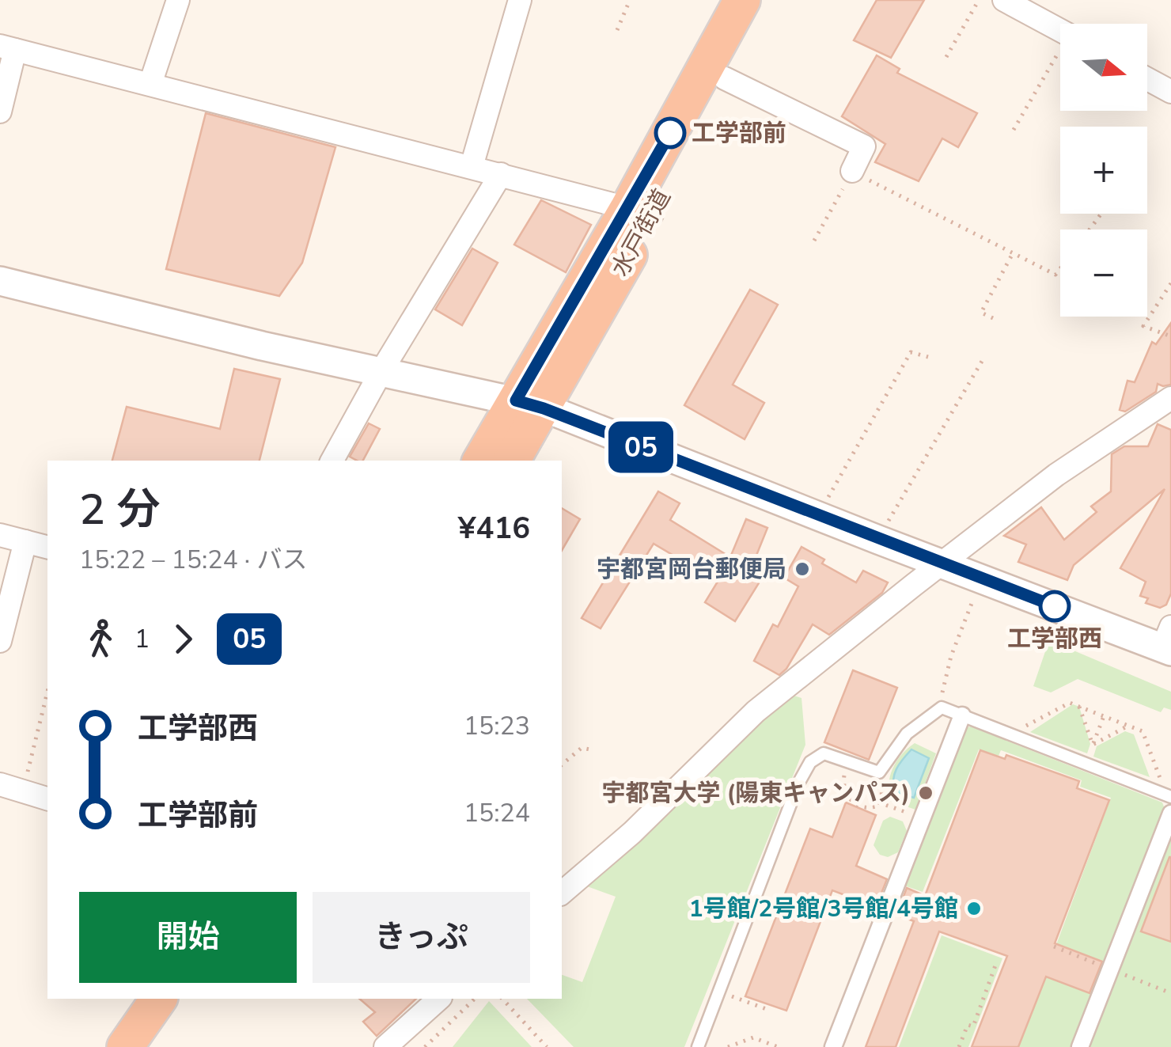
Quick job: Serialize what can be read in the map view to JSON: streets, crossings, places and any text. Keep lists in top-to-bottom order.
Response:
{
  "streets": {
    "highway": ["水戸街道"]
  },
  "places": [
    "工学部前",
    "宇都宮岡台郵便局",
    "工学部西",
    "宇都宮大学 (陽東キャンパス)",
    "1号館/2号館/3号館/4号館"
  ],
  "lines": ["bus line 05"],
  "north": "right",
  "page": {
    "on_map": "05",
    "map_buttons": ["+", "−"],
    "heading": ["2 分", "15:22 – 15:24 · バス", "¥416"],
    "legs": ["1", "05"],
    "list": [
      {
        "name": "工学部西",
        "value": "15:23"
      },
      {
        "name": "工学部前",
        "value": "15:24"
      }
    ],
    "buttons": ["開始", "きっぷ"]
  }
}
